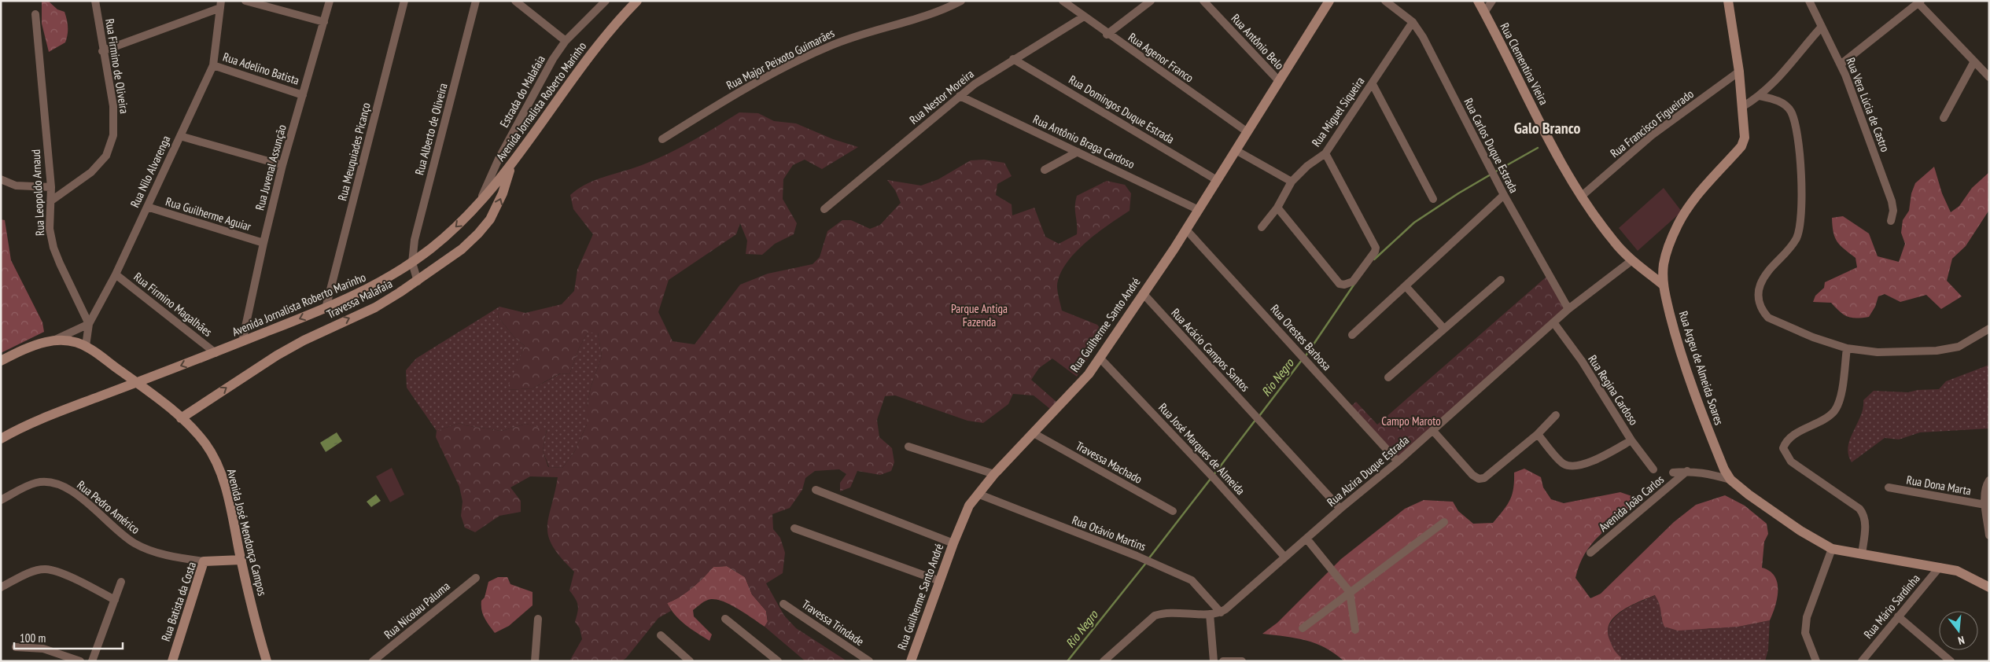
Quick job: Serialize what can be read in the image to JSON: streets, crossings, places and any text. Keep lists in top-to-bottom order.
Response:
{
  "streets": {
    "street": [
      "Rua Antônio Belo",
      "Rua Agenor Franco",
      "Rua Major Peixoto Guimarães",
      "Rua Clementina Vieira",
      "Rua Firmino de Oliveira",
      "Rua Adelino Batista",
      "Estrada do Malafaia",
      "Rua Nestor Moreira",
      "Avenida Jornalista Roberto Marinho",
      "Rua Vera Lúcia de Castro",
      "Rua Domingos Duque Estrada",
      "Rua Miguel Siqueira",
      "Rua Francisco Figueirado",
      "Rua Alberto de Oliveira",
      "Rua Antônio Braga Cardoso",
      "Rua Carlos Duque Estrada",
      "Rua Meuquiades Picanço",
      "Rua Juvenal Assunção",
      "Rua Nilo Alvarenga",
      "Rua Leopoldo Arnaud",
      "Rua Guilherme Aguiar",
      "Travessa Malafaia",
      "Rua Firmino Magalhães",
      "Rua Guilherme Santo André",
      "Rua Orestes Barbosa",
      "Rua Acácio Campos Santos",
      "Rua Argeu de Almeida Soares",
      "Rua Regina Cardoso",
      "Rua José Marques de Almeida",
      "Travessa Machado",
      "Rua Alzira Duque Estrada",
      "Rua Dona Marta",
      "Avenida João Carlos",
      "Rua Pedro Américo",
      "Avenida José Mendonça Campos",
      "Rua Otávio Martins",
      "Rua Batista da Costa",
      "Rua Mário Sardinha",
      "Rua Nicolau Paluma",
      "Travessa Trindade"
    ]
  },
  "crossings": [
    ["Rua Antônio Belo", "Rua Guilherme Santo André"],
    ["Rua Agenor Franco", "Rua Nestor Moreira"],
    ["Rua Agenor Franco", "Rua Guilherme Santo André"],
    ["Rua Clementina Vieira", "Rua Francisco Figueirado"],
    ["Rua Clementina Vieira", "Rua Argeu de Almeida Soares"],
    ["Rua Clementina Vieira", "Rua Alzira Duque Estrada"],
    ["Rua Firmino de Oliveira", "Rua Leopoldo Arnaud"],
    ["Rua Adelino Batista", "Rua Juvenal Assunção"],
    ["Rua Adelino Batista", "Rua Nilo Alvarenga"],
    ["Estrada do Malafaia", "Avenida Jornalista Roberto Marinho"],
    ["Rua Nestor Moreira", "Rua Domingos Duque Estrada"],
    ["Rua Nestor Moreira", "Rua Antônio Braga Cardoso"],
    ["Avenida Jornalista Roberto Marinho", "Rua Alberto de Oliveira"],
    ["Avenida Jornalista Roberto Marinho", "Rua Meuquiades Picanço"],
    ["Avenida Jornalista Roberto Marinho", "Rua Juvenal Assunção"],
    ["Avenida Jornalista Roberto Marinho", "Travessa Malafaia"],
    ["Avenida Jornalista Roberto Marinho", "Rua Firmino Magalhães"],
    ["Avenida Jornalista Roberto Marinho", "Avenida José Mendonça Campos"],
    ["Rua Domingos Duque Estrada", "Rua Guilherme Santo André"],
    ["Rua Miguel Siqueira", "Rua Carlos Duque Estrada"],
    ["Rua Francisco Figueirado", "Rua Argeu de Almeida Soares"],
    ["Rua Antônio Braga Cardoso", "Rua Guilherme Santo André"],
    ["Rua Carlos Duque Estrada", "Rua Alzira Duque Estrada"],
    ["Rua Juvenal Assunção", "Rua Guilherme Aguiar"],
    ["Rua Nilo Alvarenga", "Rua Leopoldo Arnaud"],
    ["Rua Nilo Alvarenga", "Rua Guilherme Aguiar"],
    ["Rua Nilo Alvarenga", "Rua Firmino Magalhães"],
    ["Rua Nilo Alvarenga", "Avenida José Mendonça Campos"],
    ["Travessa Malafaia", "Avenida José Mendonça Campos"],
    ["Rua Guilherme Santo André", "Rua Orestes Barbosa"],
    ["Rua Guilherme Santo André", "Rua Acácio Campos Santos"],
    ["Rua Guilherme Santo André", "Rua José Marques de Almeida"],
    ["Rua Guilherme Santo André", "Travessa Machado"],
    ["Rua Guilherme Santo André", "Rua Otávio Martins"],
    ["Rua Orestes Barbosa", "Rua Alzira Duque Estrada"],
    ["Rua Acácio Campos Santos", "Rua Alzira Duque Estrada"],
    ["Rua Argeu de Almeida Soares", "Rua Mário Sardinha"],
    ["Rua Regina Cardoso", "Rua Alzira Duque Estrada"],
    ["Rua José Marques de Almeida", "Rua Alzira Duque Estrada"],
    ["Rua Alzira Duque Estrada", "Rua Otávio Martins"],
    ["Rua Pedro Américo", "Rua Batista da Costa"],
    ["Avenida José Mendonça Campos", "Rua Batista da Costa"]
  ],
  "one_way": ["Travessa Malafaia"],
  "districts": ["Galo Branco"],
  "water": ["Rio Negro"],
  "parks": ["Parque Antiga Fazenda", "Campo Maroto"],
  "scale_bar": "100 m",
  "north": "bottom"
}
